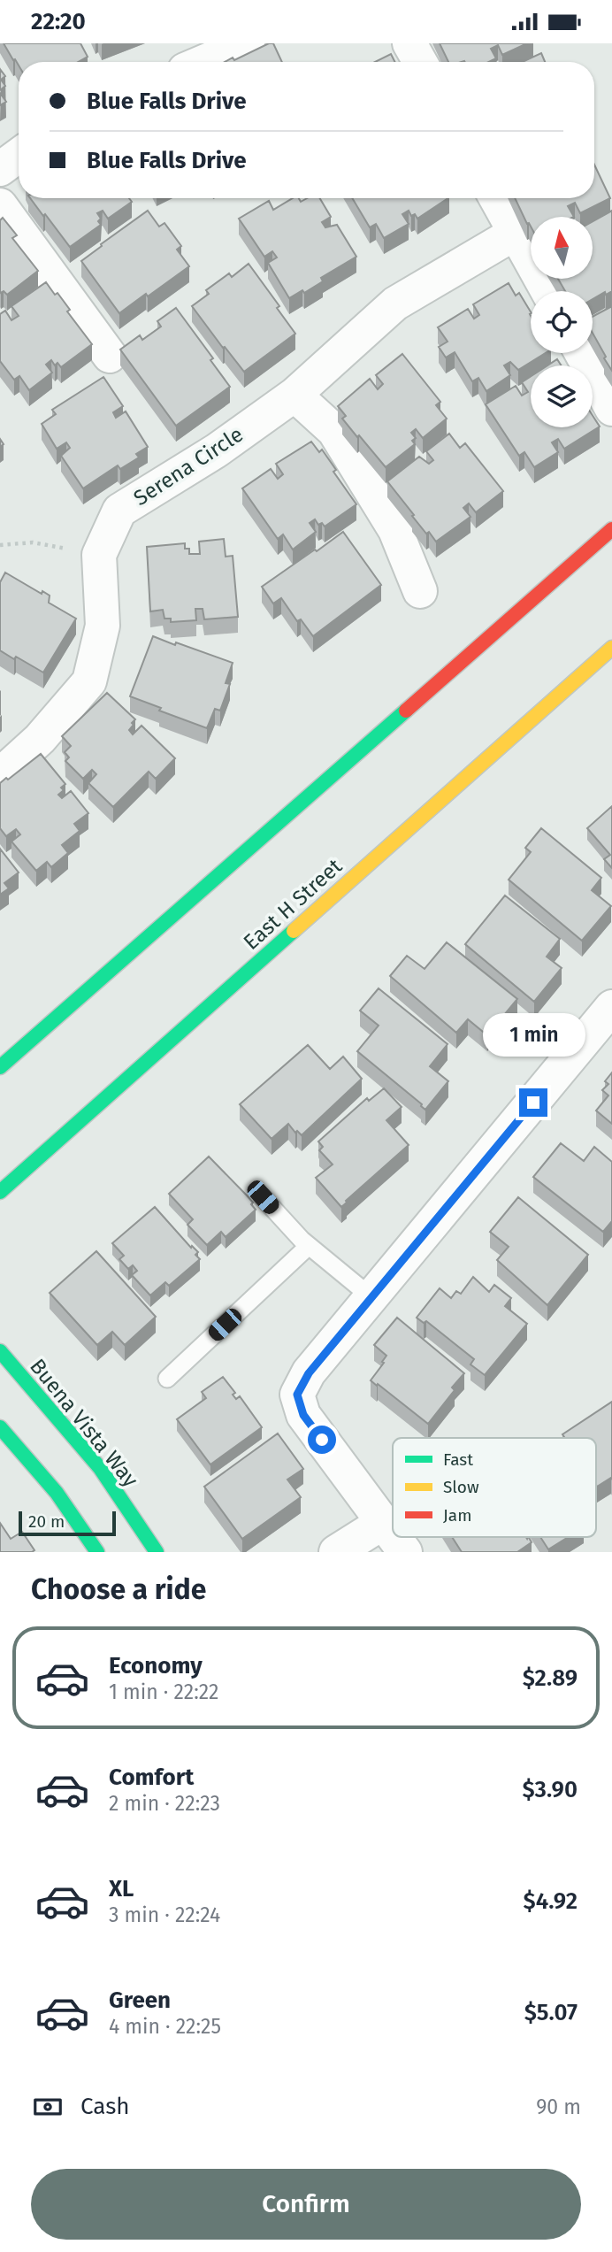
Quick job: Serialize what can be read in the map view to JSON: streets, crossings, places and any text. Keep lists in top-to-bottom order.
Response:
{
  "streets": {
    "main road": ["East H Street", "Buena Vista Way"],
    "street": ["Serena Circle"]
  },
  "legend": ["Fast", "Slow", "Jam"],
  "scale_bar": "20 m",
  "north": "top",
  "page": {
    "status": "22:20",
    "banner": ["Blue Falls Drive", "Blue Falls Drive"],
    "bubble": "1 min",
    "scale": "20 m",
    "heading": "Choose a ride",
    "list": [
      {
        "name": "Economy",
        "note": "1 min · 22:22",
        "value": "$2.89"
      },
      {
        "name": "Comfort",
        "note": "2 min · 22:23",
        "value": "$3.90"
      },
      {
        "name": "XL",
        "note": "3 min · 22:24",
        "value": "$4.92"
      },
      {
        "name": "Green",
        "note": "4 min · 22:25",
        "value": "$5.07"
      }
    ],
    "pay": ["Cash", "90 m"],
    "buttons": "Confirm"
  }
}
